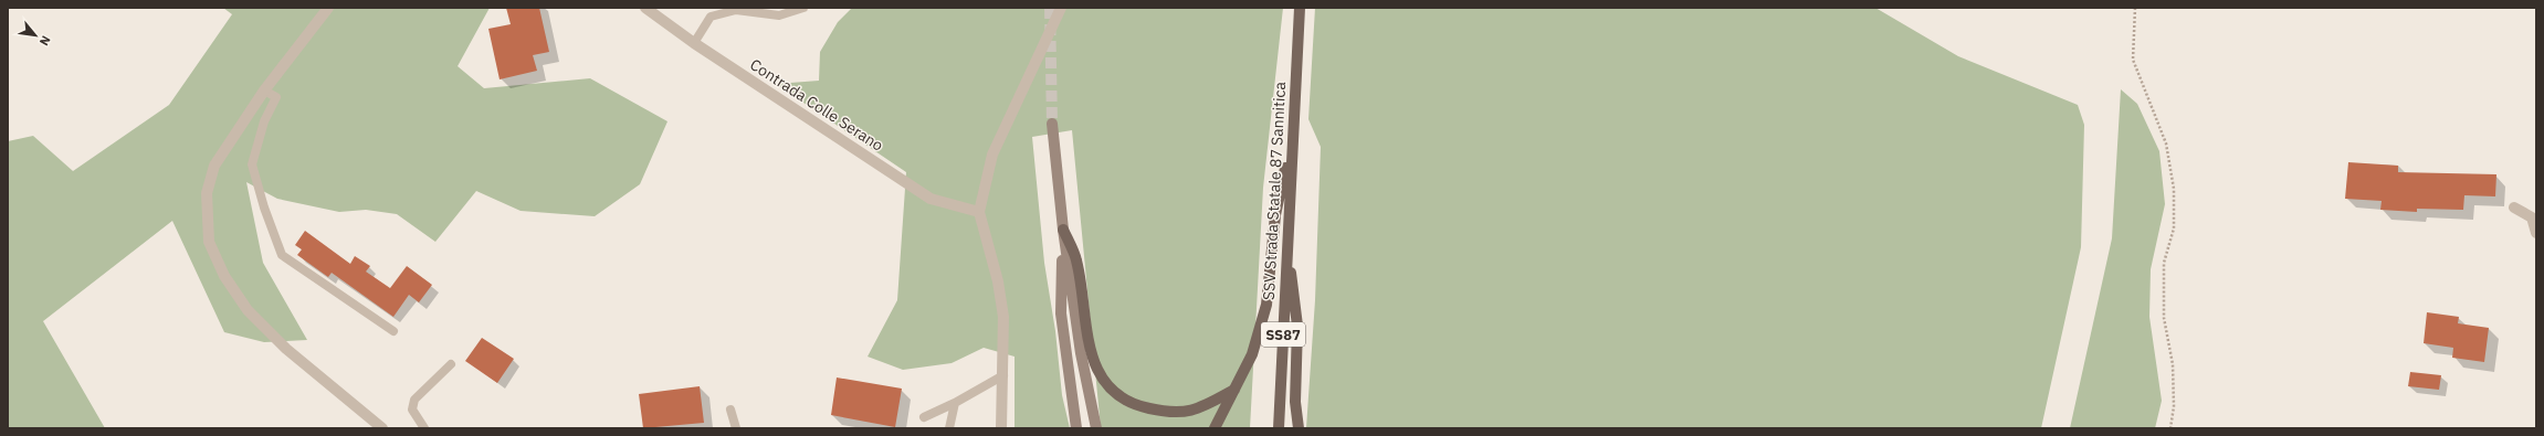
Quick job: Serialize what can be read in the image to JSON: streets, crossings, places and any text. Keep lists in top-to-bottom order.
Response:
{
  "streets": {
    "main road": ["SSV Strada Statale 87 Sannitica", "SS87"],
    "street": ["Contrada Colle Serano"]
  },
  "north": "bottom right"
}
